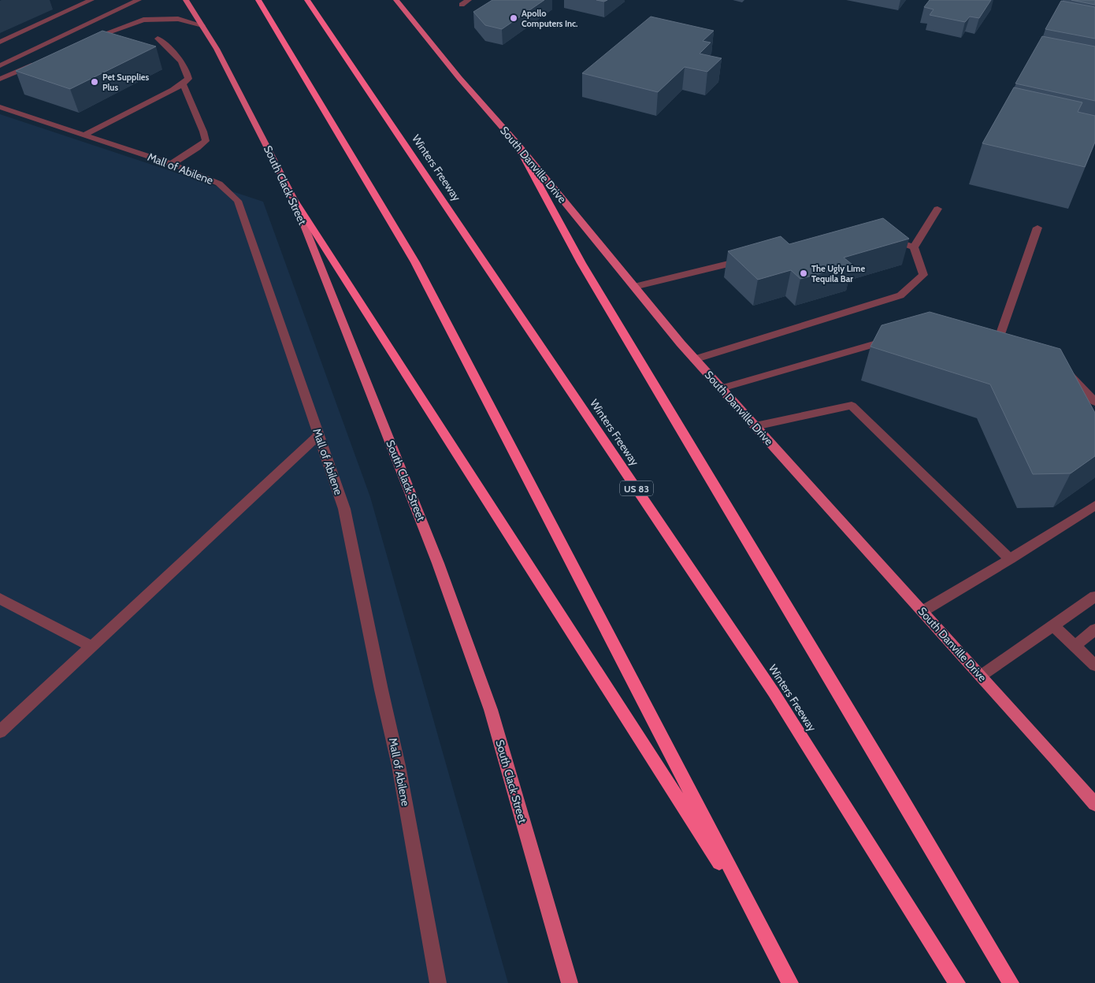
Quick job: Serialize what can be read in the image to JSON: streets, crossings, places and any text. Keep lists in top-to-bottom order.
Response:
{
  "streets": {
    "highway": ["Winters Freeway", "US 83"],
    "main road": ["South Danville Drive", "South Clack Street"],
    "lane": ["Mall of Abilene"]
  },
  "places": ["Apollo Computers Inc.", "Pet Supplies Plus", "The Ugly Lime Tequila Bar"]
}
